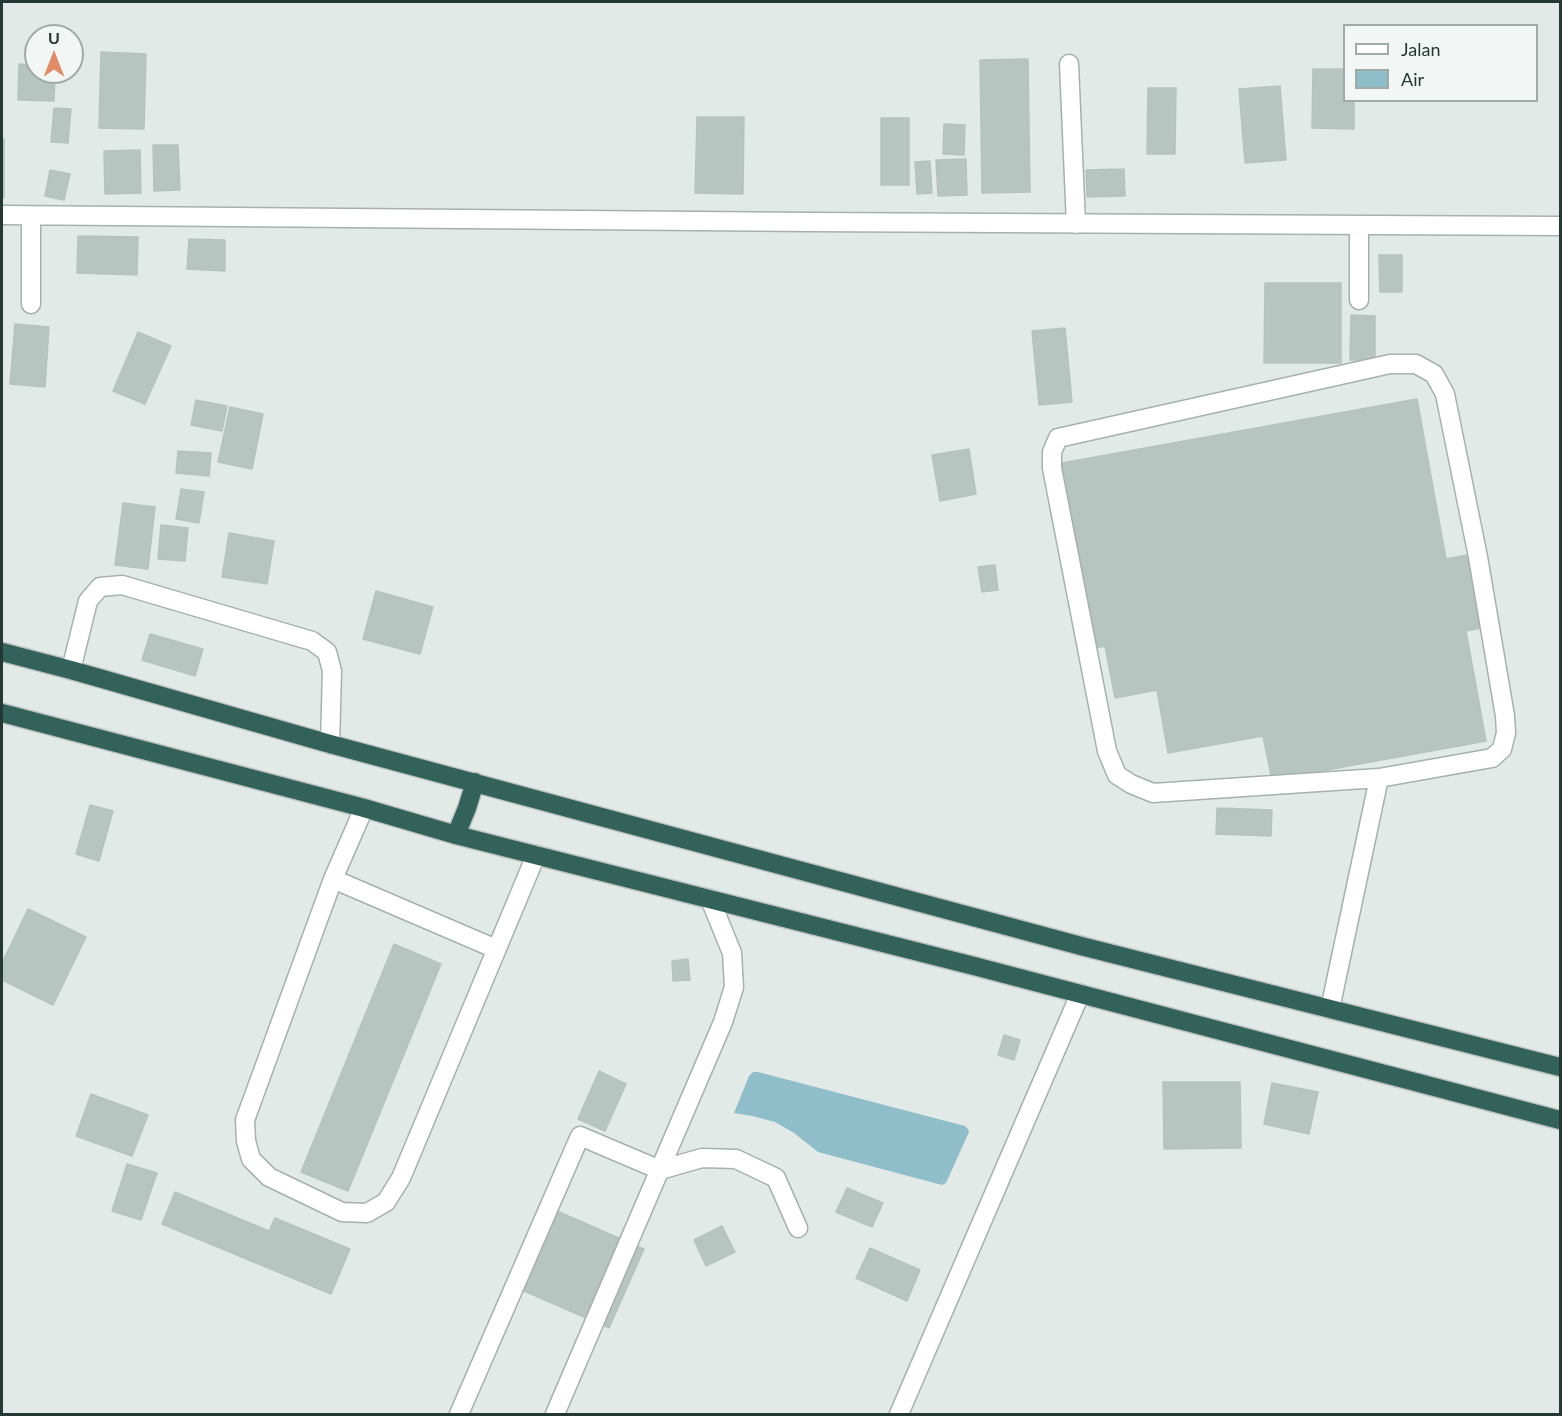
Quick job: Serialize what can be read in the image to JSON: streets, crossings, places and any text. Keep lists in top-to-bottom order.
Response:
{
  "legend": ["Jalan", "Air"],
  "north": "top"
}
